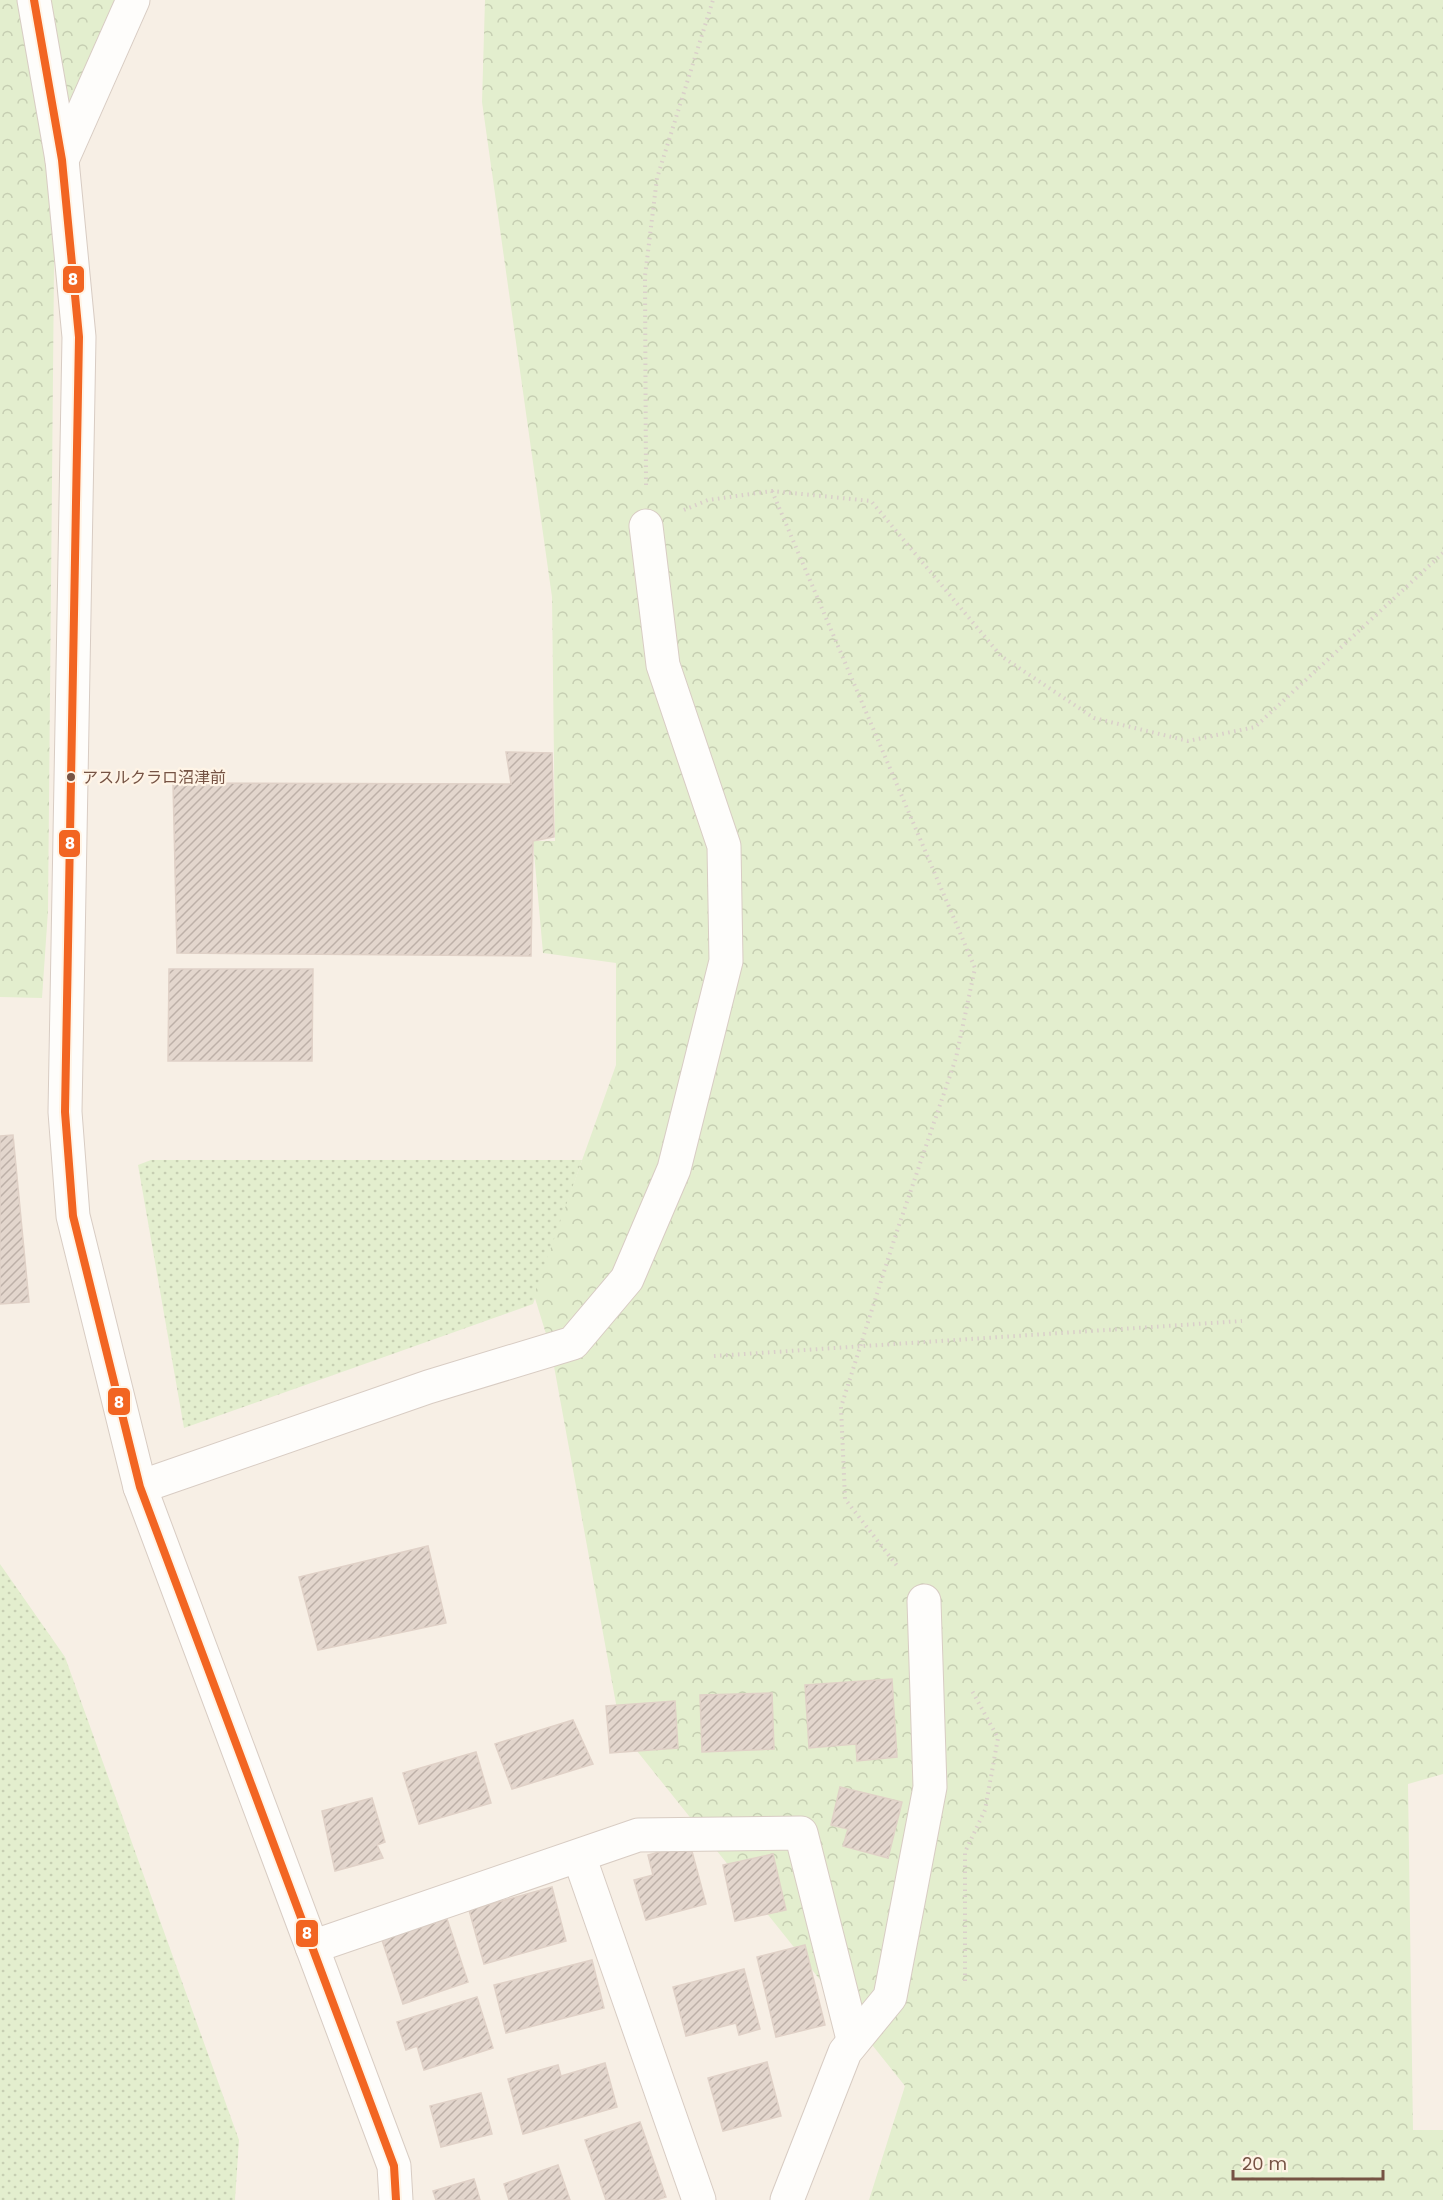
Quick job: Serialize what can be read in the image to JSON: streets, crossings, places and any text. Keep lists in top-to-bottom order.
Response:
{
  "places": ["アスルクラロ沼津前"],
  "lines": ["transit line 8"],
  "scale_bar": "20 m"
}
